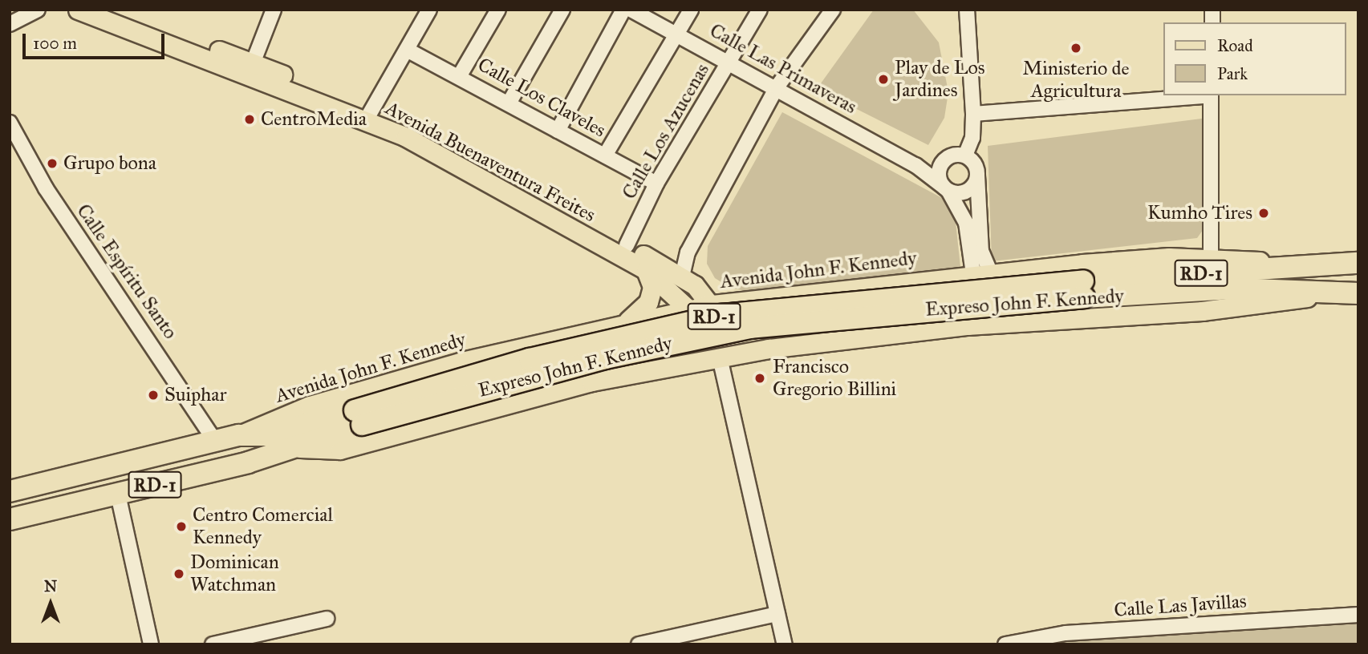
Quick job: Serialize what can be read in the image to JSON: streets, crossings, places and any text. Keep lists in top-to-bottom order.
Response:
{
  "streets": {
    "highway": ["RD-1", "Expreso John F. Kennedy"],
    "main road": ["Avenida Buenaventura Freites", "Avenida John F. Kennedy"],
    "street": [
      "Calle Las Primaveras",
      "Calle Los Claveles",
      "Calle Los Azucenas",
      "Calle Espíritu Santo",
      "Calle Las Javillas"
    ]
  },
  "crossings": [
    ["Calle Las Primaveras", "Calle Los Azucenas"],
    ["Calle Las Primaveras", "Avenida John F. Kennedy"],
    ["Calle Los Claveles", "Calle Los Azucenas"],
    ["Calle Los Azucenas", "Avenida Buenaventura Freites"],
    ["Avenida Buenaventura Freites", "Avenida John F. Kennedy"],
    ["Avenida Buenaventura Freites", "RD-1"],
    ["Avenida John F. Kennedy", "Expreso John F. Kennedy"],
    ["Calle Espíritu Santo", "Expreso John F. Kennedy"],
    ["RD-1", "Expreso John F. Kennedy"]
  ],
  "places": [
    "Ministerio de Agricultura",
    "Play de Los Jardines",
    "CentroMedia",
    "Grupo bona",
    "Kumho Tires",
    "Francisco Gregorio Billini",
    "Suiphar",
    "Centro Comercial Kennedy",
    "Dominican Watchman"
  ],
  "legend": ["Road", "Park"],
  "scale_bar": "100 m",
  "north": "top"
}
